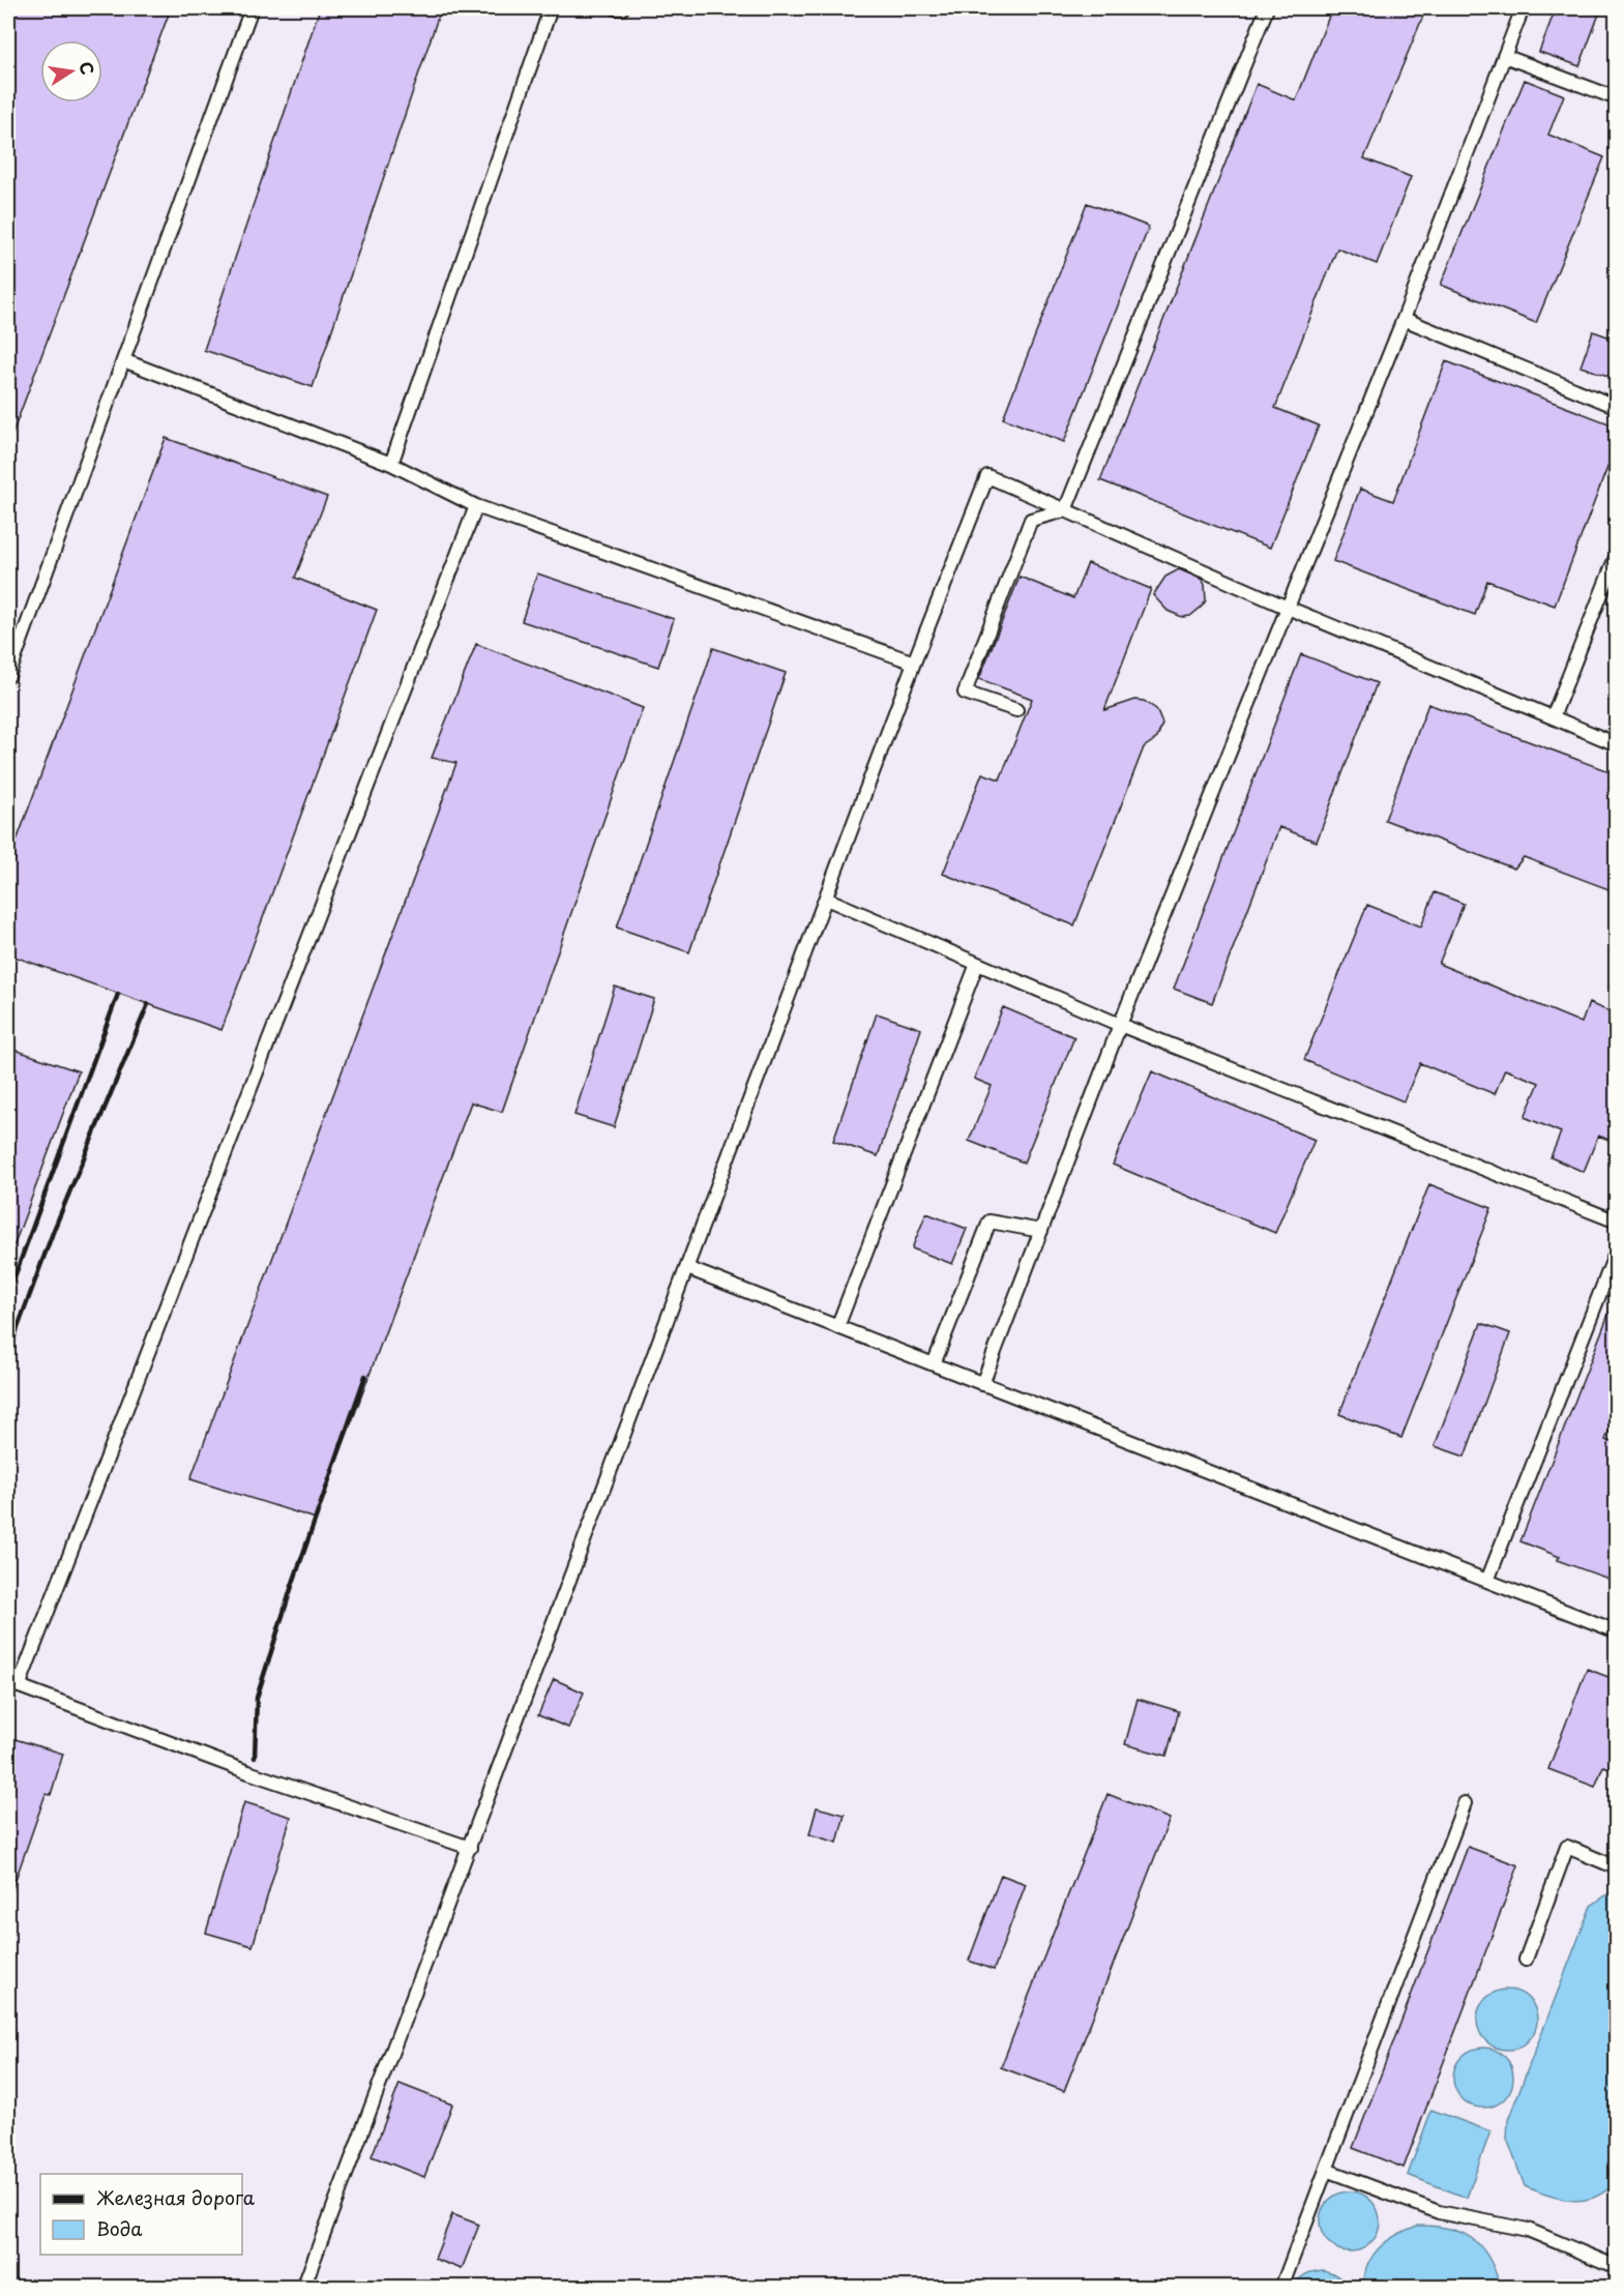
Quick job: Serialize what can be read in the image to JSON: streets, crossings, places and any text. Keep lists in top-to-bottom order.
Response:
{
  "legend": ["Железная дорога", "Вода"],
  "north": "right"
}
